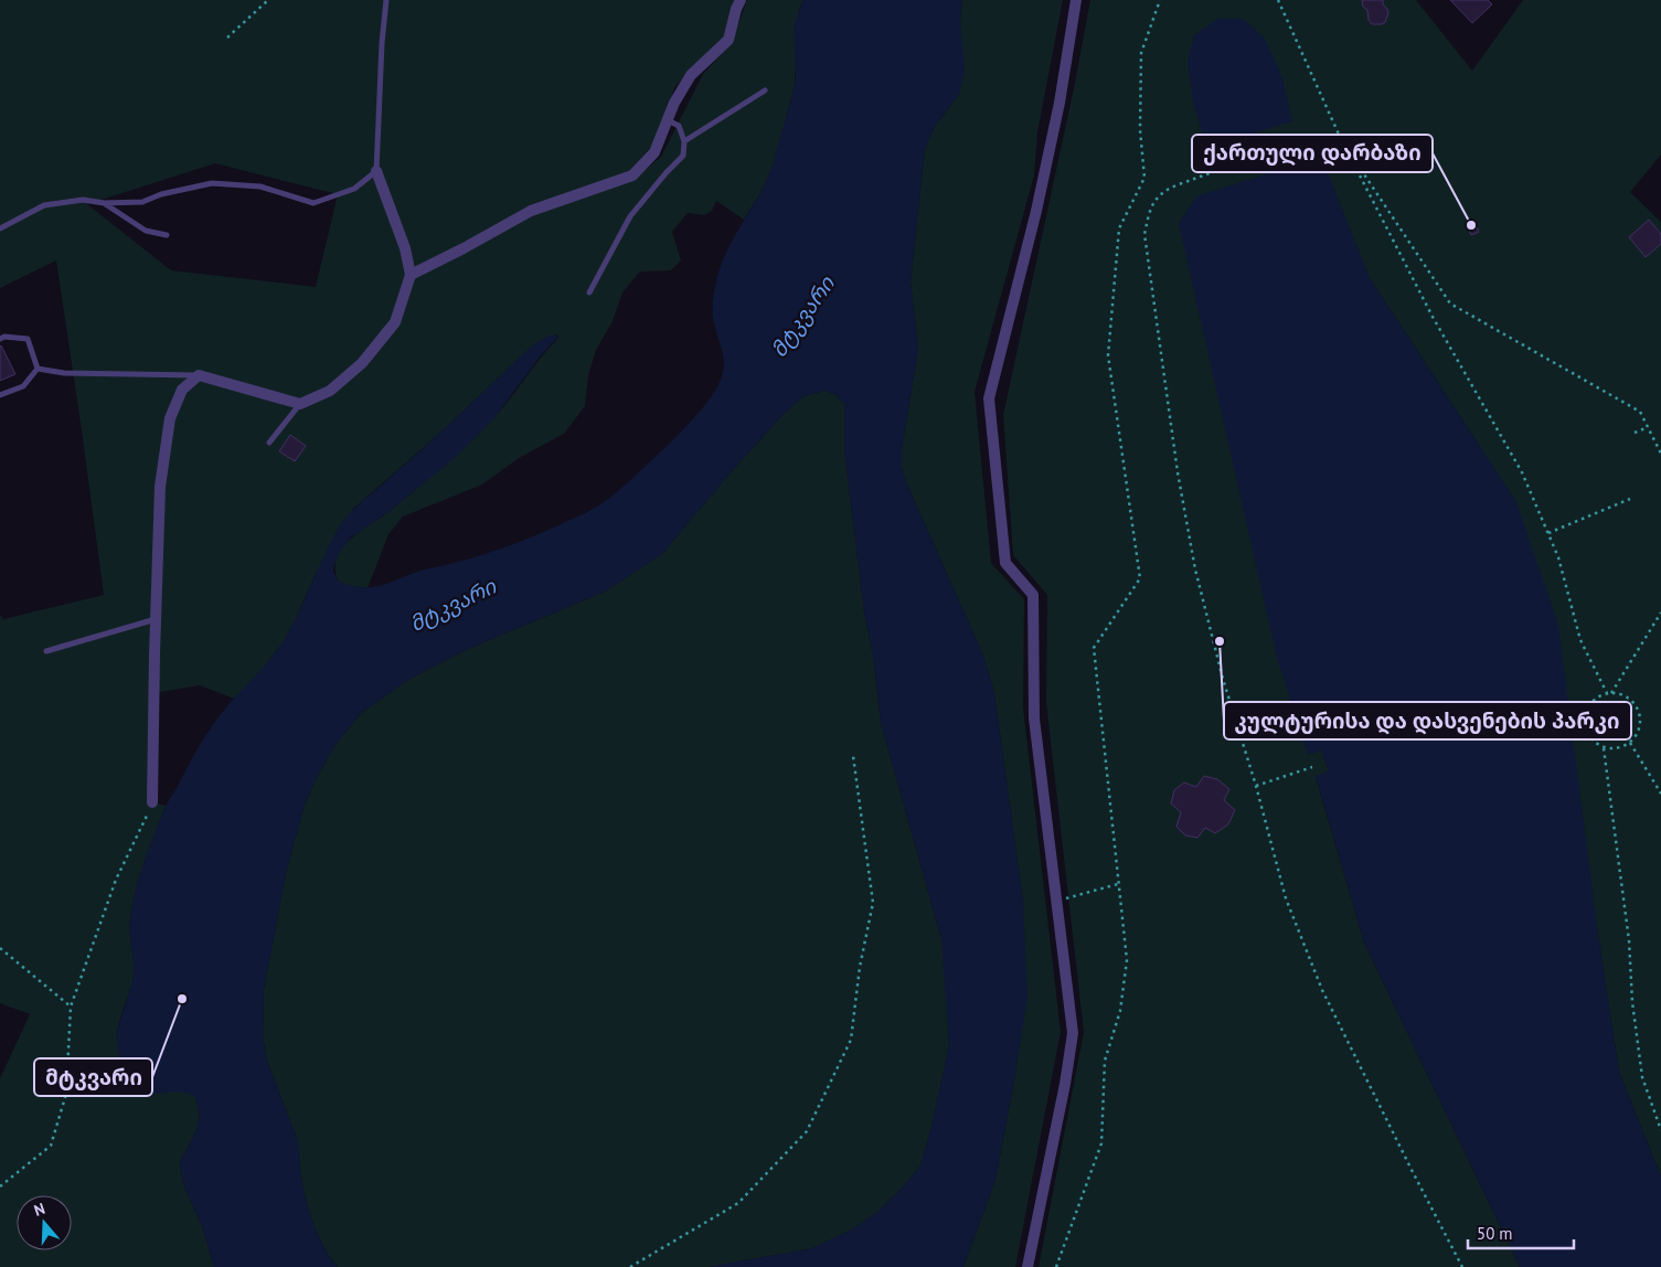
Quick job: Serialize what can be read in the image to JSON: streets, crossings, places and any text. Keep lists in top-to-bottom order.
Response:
{
  "water": ["მტკვარი"],
  "places": ["ქართული დარბაზი", "კულტურისა და დასვენების პარკი", "მტკვარი"],
  "scale_bar": "50 m",
  "north": "top"
}
